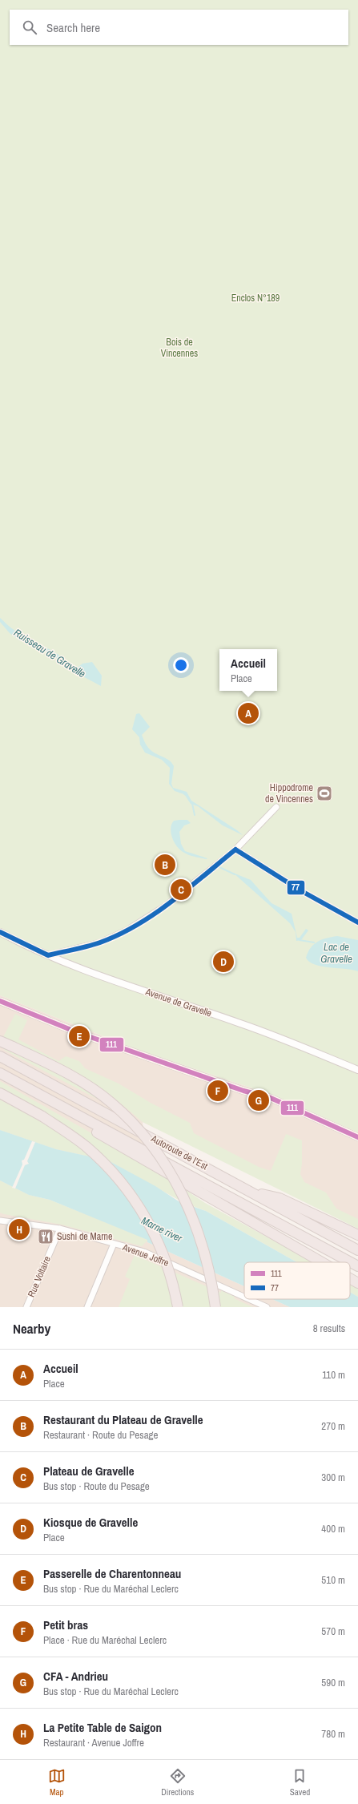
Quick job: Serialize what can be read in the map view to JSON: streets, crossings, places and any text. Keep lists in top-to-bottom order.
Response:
{
  "streets": {
    "highway": ["Autoroute de l’Est"],
    "street": ["Avenue de Gravelle", "Avenue Joffre", "Rue Voltaire"]
  },
  "crossings": [
    ["Avenue Joffre", "Rue Voltaire"]
  ],
  "water": ["Ruisseau de Gravelle", "Lac de Gravelle", "Marne river"],
  "parks": ["Enclos N°189", "Bois de Vincennes"],
  "places": {
    "sports": ["Hippodrome de Vincennes"],
    "restaurant": ["Sushi de Marne"]
  },
  "lines": ["transit line 77", "transit line 111"],
  "legend": ["111", "77"],
  "page": {
    "search": "Search here",
    "popup": ["Accueil", "Place"],
    "pins": [
      "A",
      "B",
      "C",
      "D",
      "E",
      "F",
      "G",
      "H"
    ],
    "heading": ["Nearby", "8 results"],
    "list": [
      {
        "mark": "A",
        "name": "Accueil",
        "note": "Place",
        "value": "110 m"
      },
      {
        "mark": "B",
        "name": "Restaurant du Plateau de Gravelle",
        "note": "Restaurant · Route du Pesage",
        "value": "270 m"
      },
      {
        "mark": "C",
        "name": "Plateau de Gravelle",
        "note": "Bus stop · Route du Pesage",
        "value": "300 m"
      },
      {
        "mark": "D",
        "name": "Kiosque de Gravelle",
        "note": "Place",
        "value": "400 m"
      },
      {
        "mark": "E",
        "name": "Passerelle de Charentonneau",
        "note": "Bus stop · Rue du Maréchal Leclerc",
        "value": "510 m"
      },
      {
        "mark": "F",
        "name": "Petit bras",
        "note": "Place · Rue du Maréchal Leclerc",
        "value": "570 m"
      },
      {
        "mark": "G",
        "name": "CFA - Andrieu",
        "note": "Bus stop · Rue du Maréchal Leclerc",
        "value": "590 m"
      },
      {
        "mark": "H",
        "name": "La Petite Table de Saigon",
        "note": "Restaurant · Avenue Joffre",
        "value": "780 m"
      }
    ],
    "nav": ["Map", "Directions", "Saved"]
  }
}
